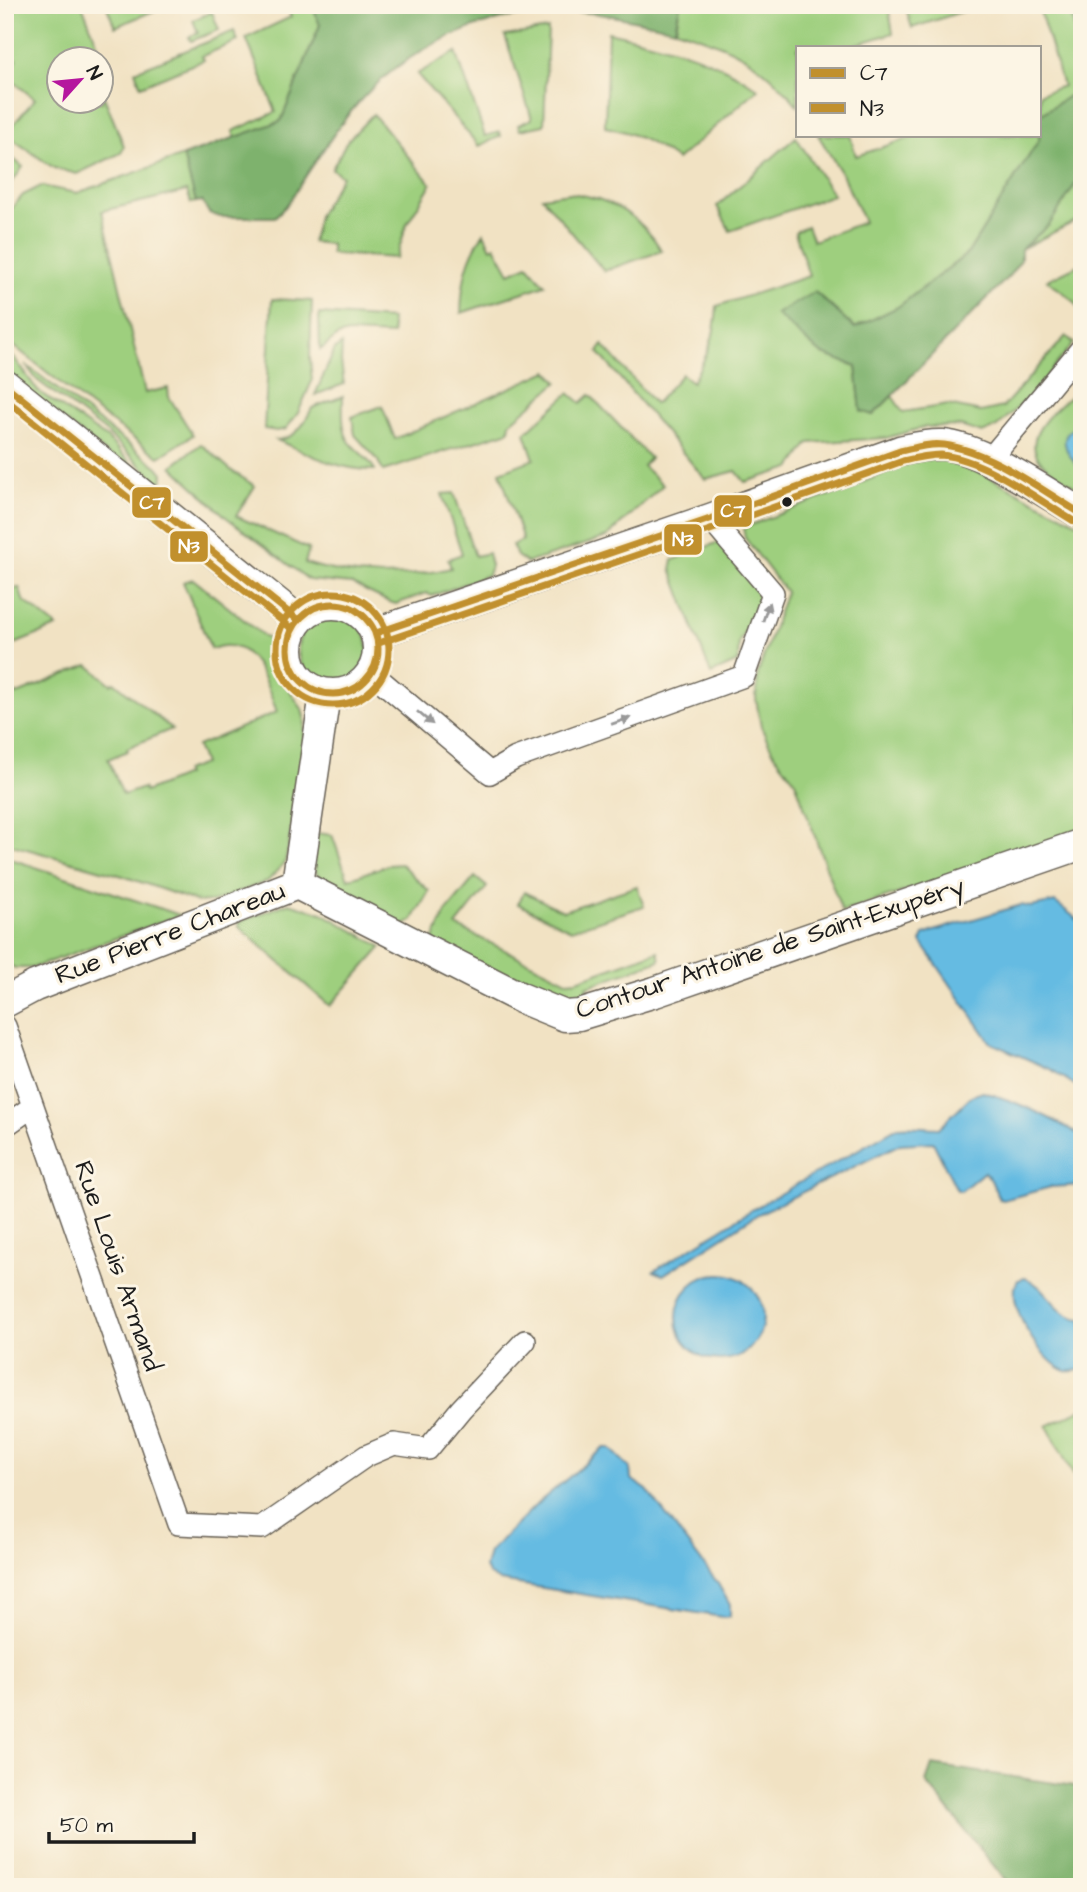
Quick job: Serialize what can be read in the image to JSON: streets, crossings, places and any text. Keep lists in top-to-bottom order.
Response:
{
  "streets": {
    "street": ["Rue Pierre Chareau", "Contour Antoine de Saint-Exupéry", "Rue Louis Armand"]
  },
  "crossings": [
    ["Rue Pierre Chareau", "Contour Antoine de Saint-Exupéry"]
  ],
  "lines": ["transit line C7", "transit line N3"],
  "legend": ["C7", "N3"],
  "scale_bar": "50 m",
  "north": "top right"
}
